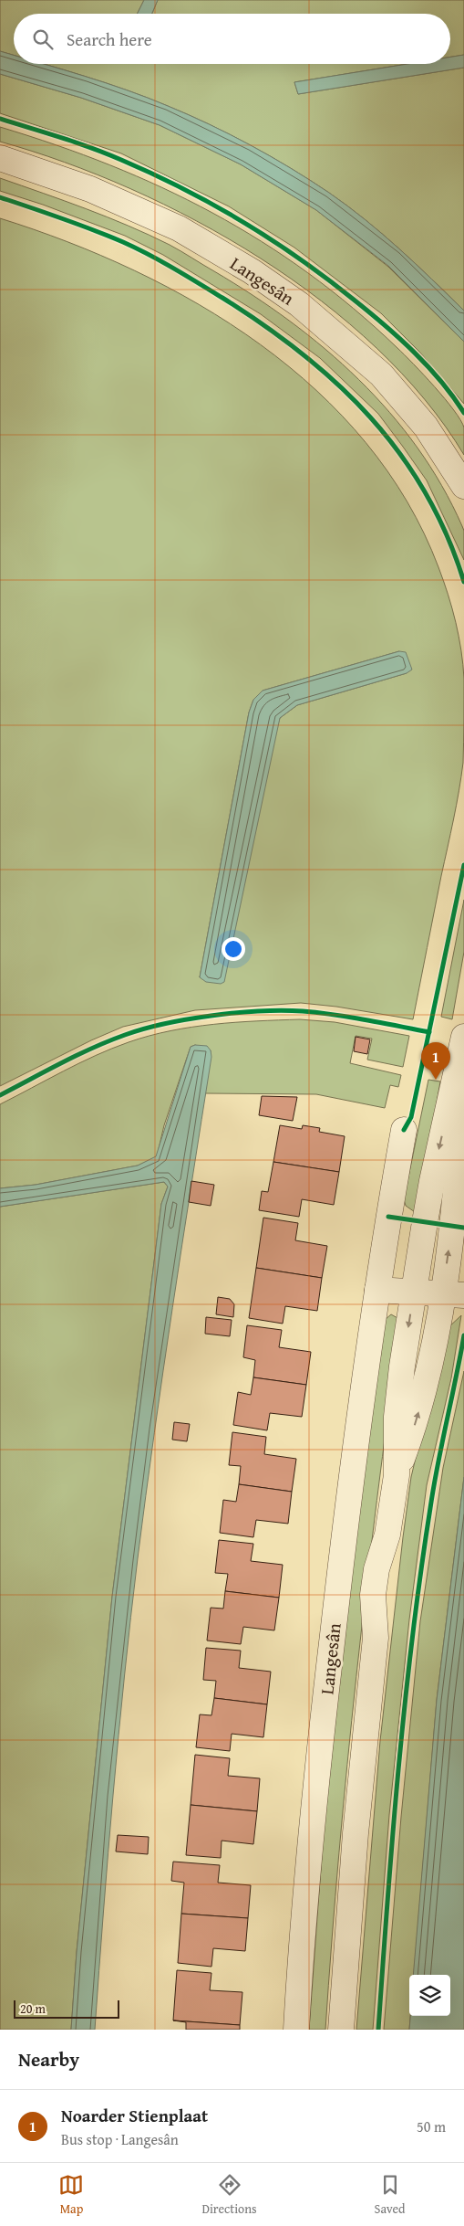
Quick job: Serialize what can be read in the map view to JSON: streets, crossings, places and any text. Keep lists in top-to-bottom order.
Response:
{
  "streets": {
    "street": ["Langesân"]
  },
  "scale_bar": "20 m",
  "page": {
    "search": "Search here",
    "pins": "1",
    "scale": "20 m",
    "heading": "Nearby",
    "list": [
      {
        "mark": "1",
        "name": "Noarder Stienplaat",
        "note": "Bus stop · Langesân",
        "value": "50 m"
      }
    ],
    "nav": ["Map", "Directions", "Saved"]
  }
}
